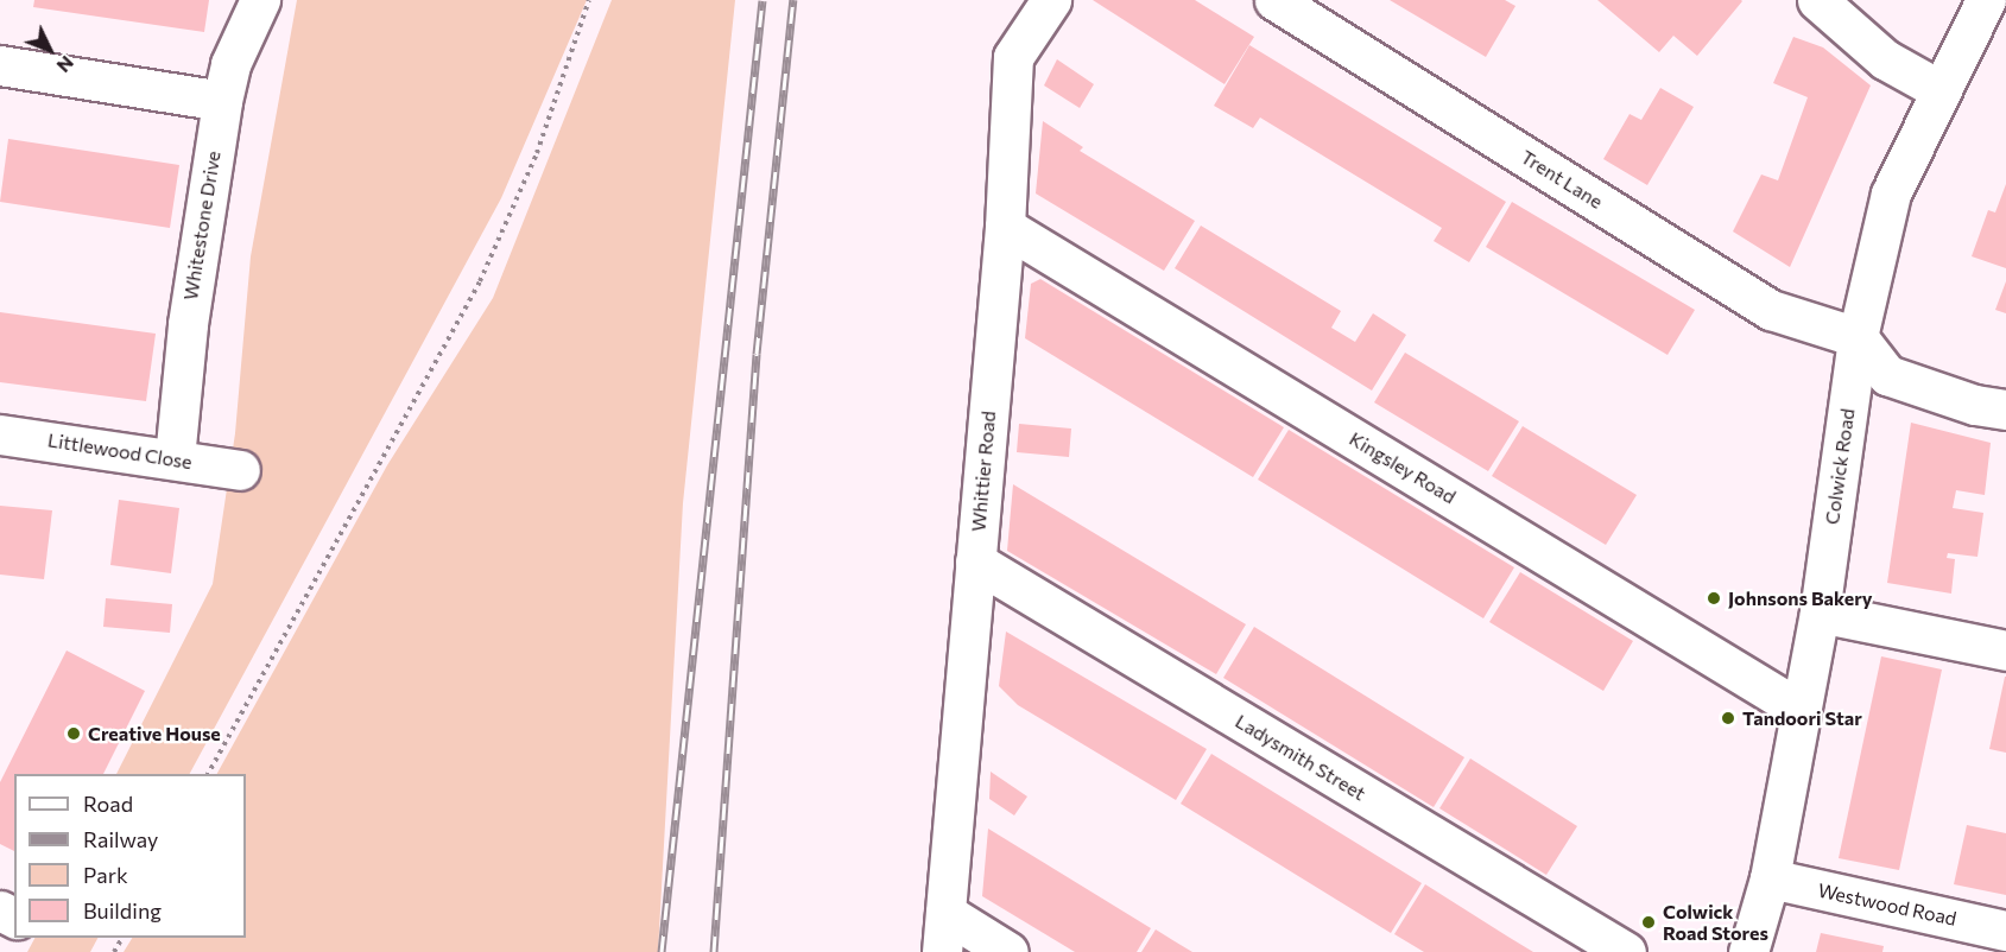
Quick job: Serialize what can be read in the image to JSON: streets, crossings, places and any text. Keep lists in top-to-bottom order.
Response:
{
  "streets": {
    "street": [
      "Trent Lane",
      "Whitestone Drive",
      "Littlewood Close",
      "Colwick Road",
      "Kingsley Road",
      "Whittier Road",
      "Ladysmith Street",
      "Westwood Road"
    ]
  },
  "crossings": [
    ["Trent Lane", "Colwick Road"],
    ["Whitestone Drive", "Littlewood Close"],
    ["Colwick Road", "Kingsley Road"],
    ["Colwick Road", "Westwood Road"],
    ["Kingsley Road", "Whittier Road"],
    ["Whittier Road", "Ladysmith Street"]
  ],
  "places": [
    "Johnsons Bakery",
    "Tandoori Star",
    "Creative House",
    "Colwick Road Stores"
  ],
  "legend": [
    "Road",
    "Railway",
    "Park",
    "Building"
  ],
  "north": "bottom right"
}
